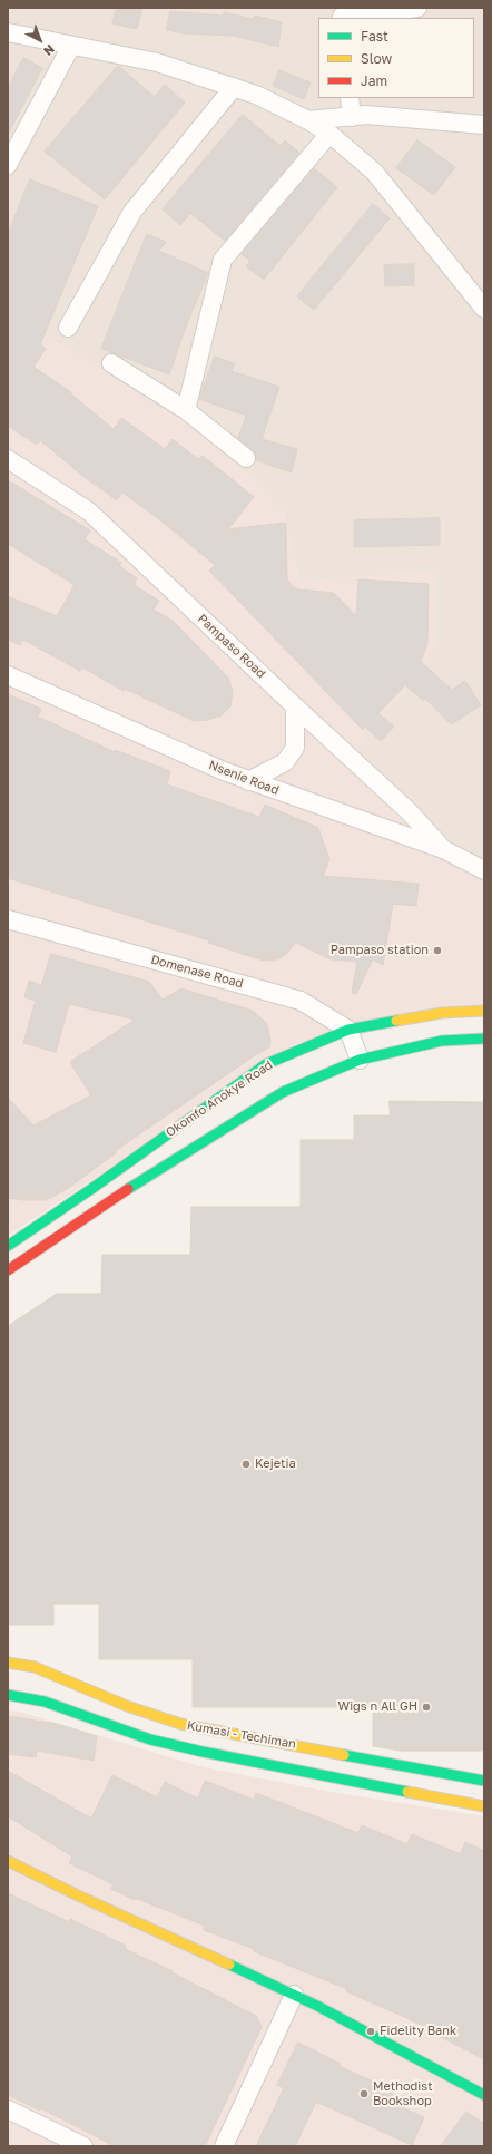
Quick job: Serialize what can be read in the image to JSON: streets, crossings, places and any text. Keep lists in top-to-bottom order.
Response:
{
  "streets": {
    "main road": ["Okomfo Anokye Road", "Kumasi - Techiman"],
    "street": ["Pampaso Road", "Nsenie Road", "Domenase Road"]
  },
  "crossings": [
    ["Pampaso Road", "Nsenie Road"],
    ["Domenase Road", "Okomfo Anokye Road"]
  ],
  "places": [
    "Pampaso station",
    "Kejetia",
    "Wigs n All GH",
    "Fidelity Bank",
    "Methodist Bookshop"
  ],
  "legend": ["Fast", "Slow", "Jam"],
  "north": "bottom right"
}
